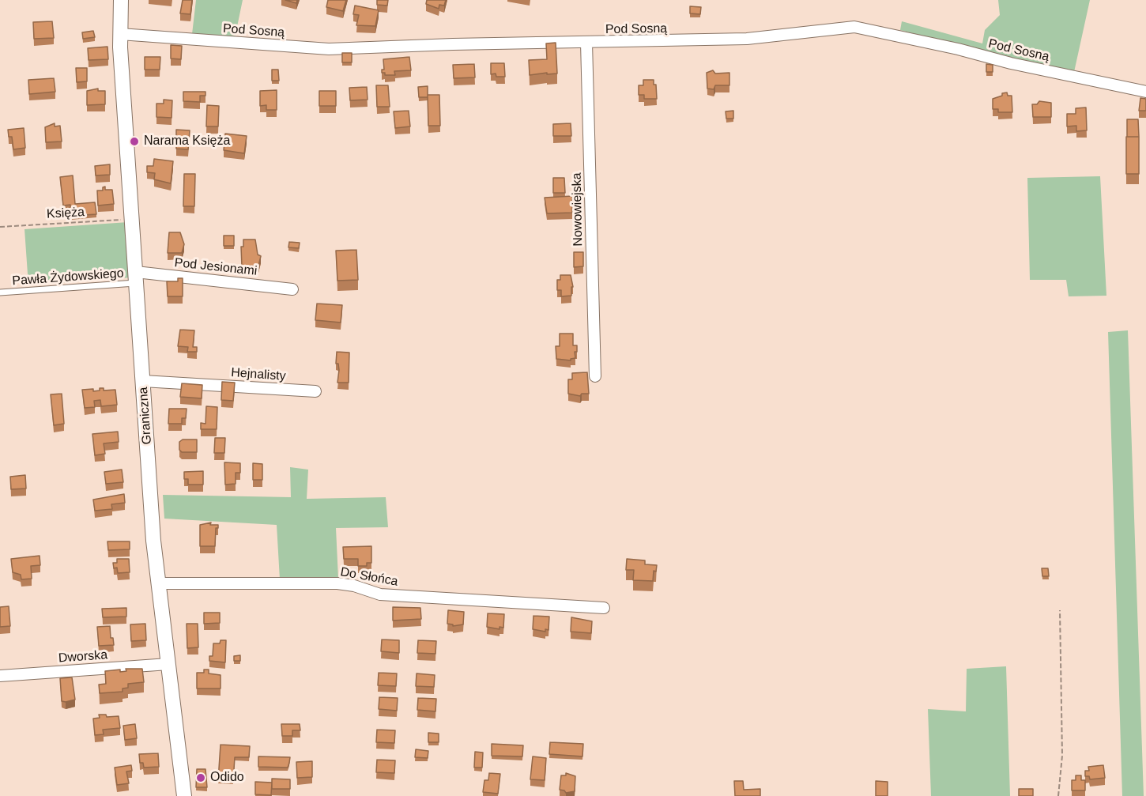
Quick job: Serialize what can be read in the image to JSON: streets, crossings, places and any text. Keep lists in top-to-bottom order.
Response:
{
  "streets": {
    "street": [
      "Pod Sosną",
      "Nowowiejska",
      "Pod Jesionami",
      "Hejnalisty",
      "Graniczna",
      "Do Słońca",
      "Dworska"
    ],
    "lane": ["Pawła Żydowskiego"],
    "path": ["Księża"]
  },
  "crossings": [
    ["Pod Sosną", "Nowowiejska"],
    ["Pod Sosną", "Graniczna"],
    ["Księża", "Graniczna"],
    ["Pod Jesionami", "Pawła Żydowskiego"],
    ["Pod Jesionami", "Graniczna"],
    ["Pawła Żydowskiego", "Graniczna"],
    ["Hejnalisty", "Graniczna"],
    ["Graniczna", "Do Słońca"],
    ["Graniczna", "Dworska"]
  ],
  "places": ["Narama Księża", "Odido"]
}
